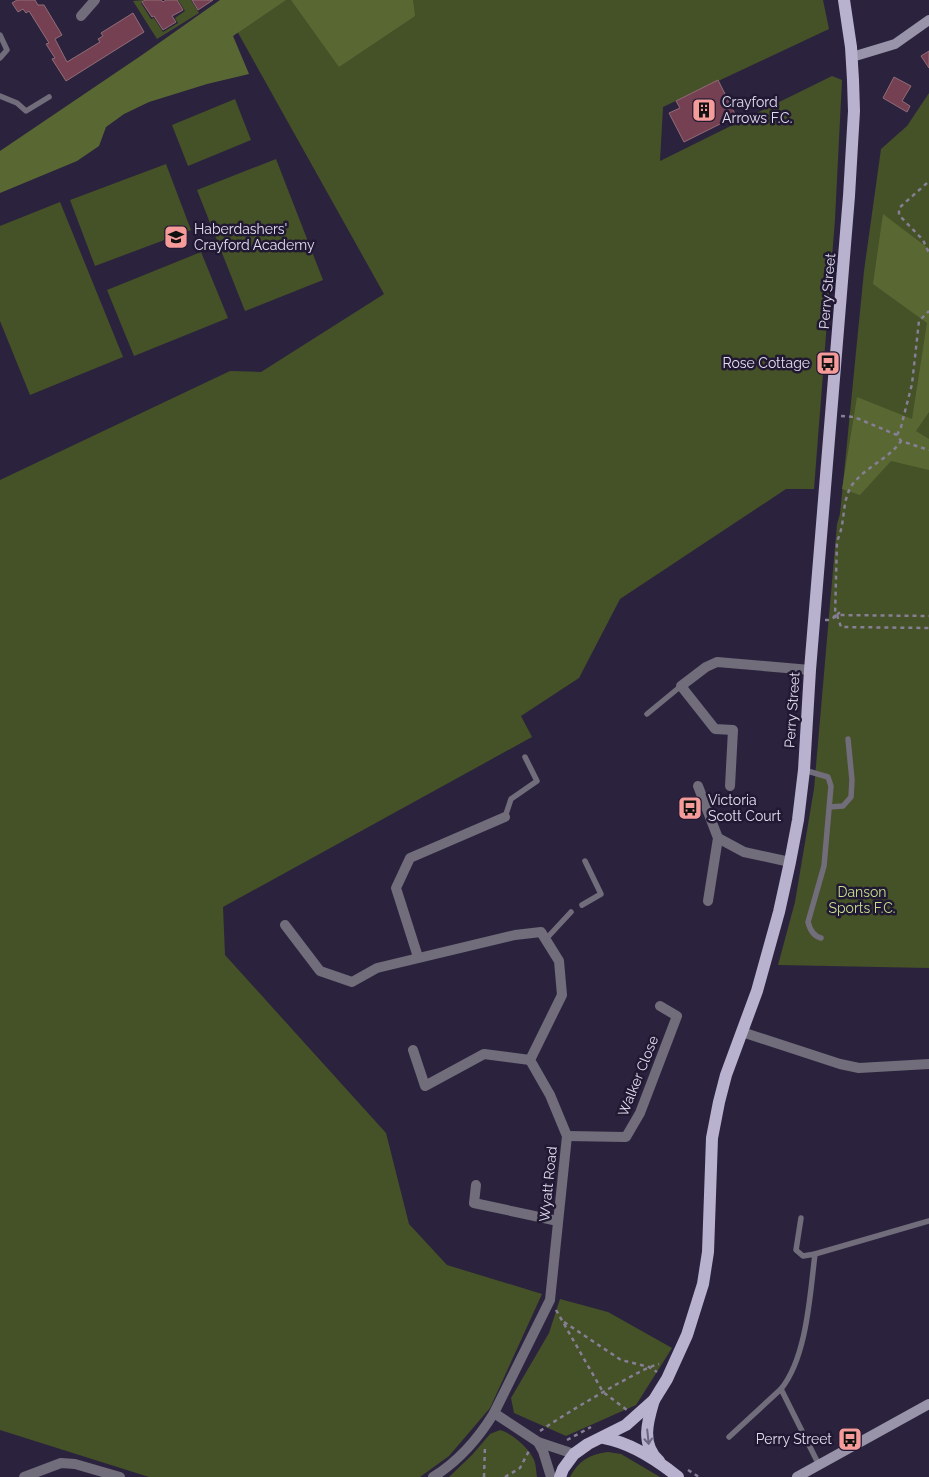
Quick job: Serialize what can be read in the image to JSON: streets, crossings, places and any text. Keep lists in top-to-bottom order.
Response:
{
  "streets": {
    "main road": ["Perry Street"],
    "street": ["Walker Close", "Wyatt Road"]
  },
  "crossings": [
    ["Walker Close", "Wyatt Road"]
  ],
  "parks": ["Danson Sports F.C."],
  "places": {
    "building": ["Crayford Arrows F.C."],
    "school or university": ["Haberdashers' Crayford Academy"],
    "bus stop": ["Rose Cottage", "Victoria Scott Court", "Perry Street"]
  }
}
